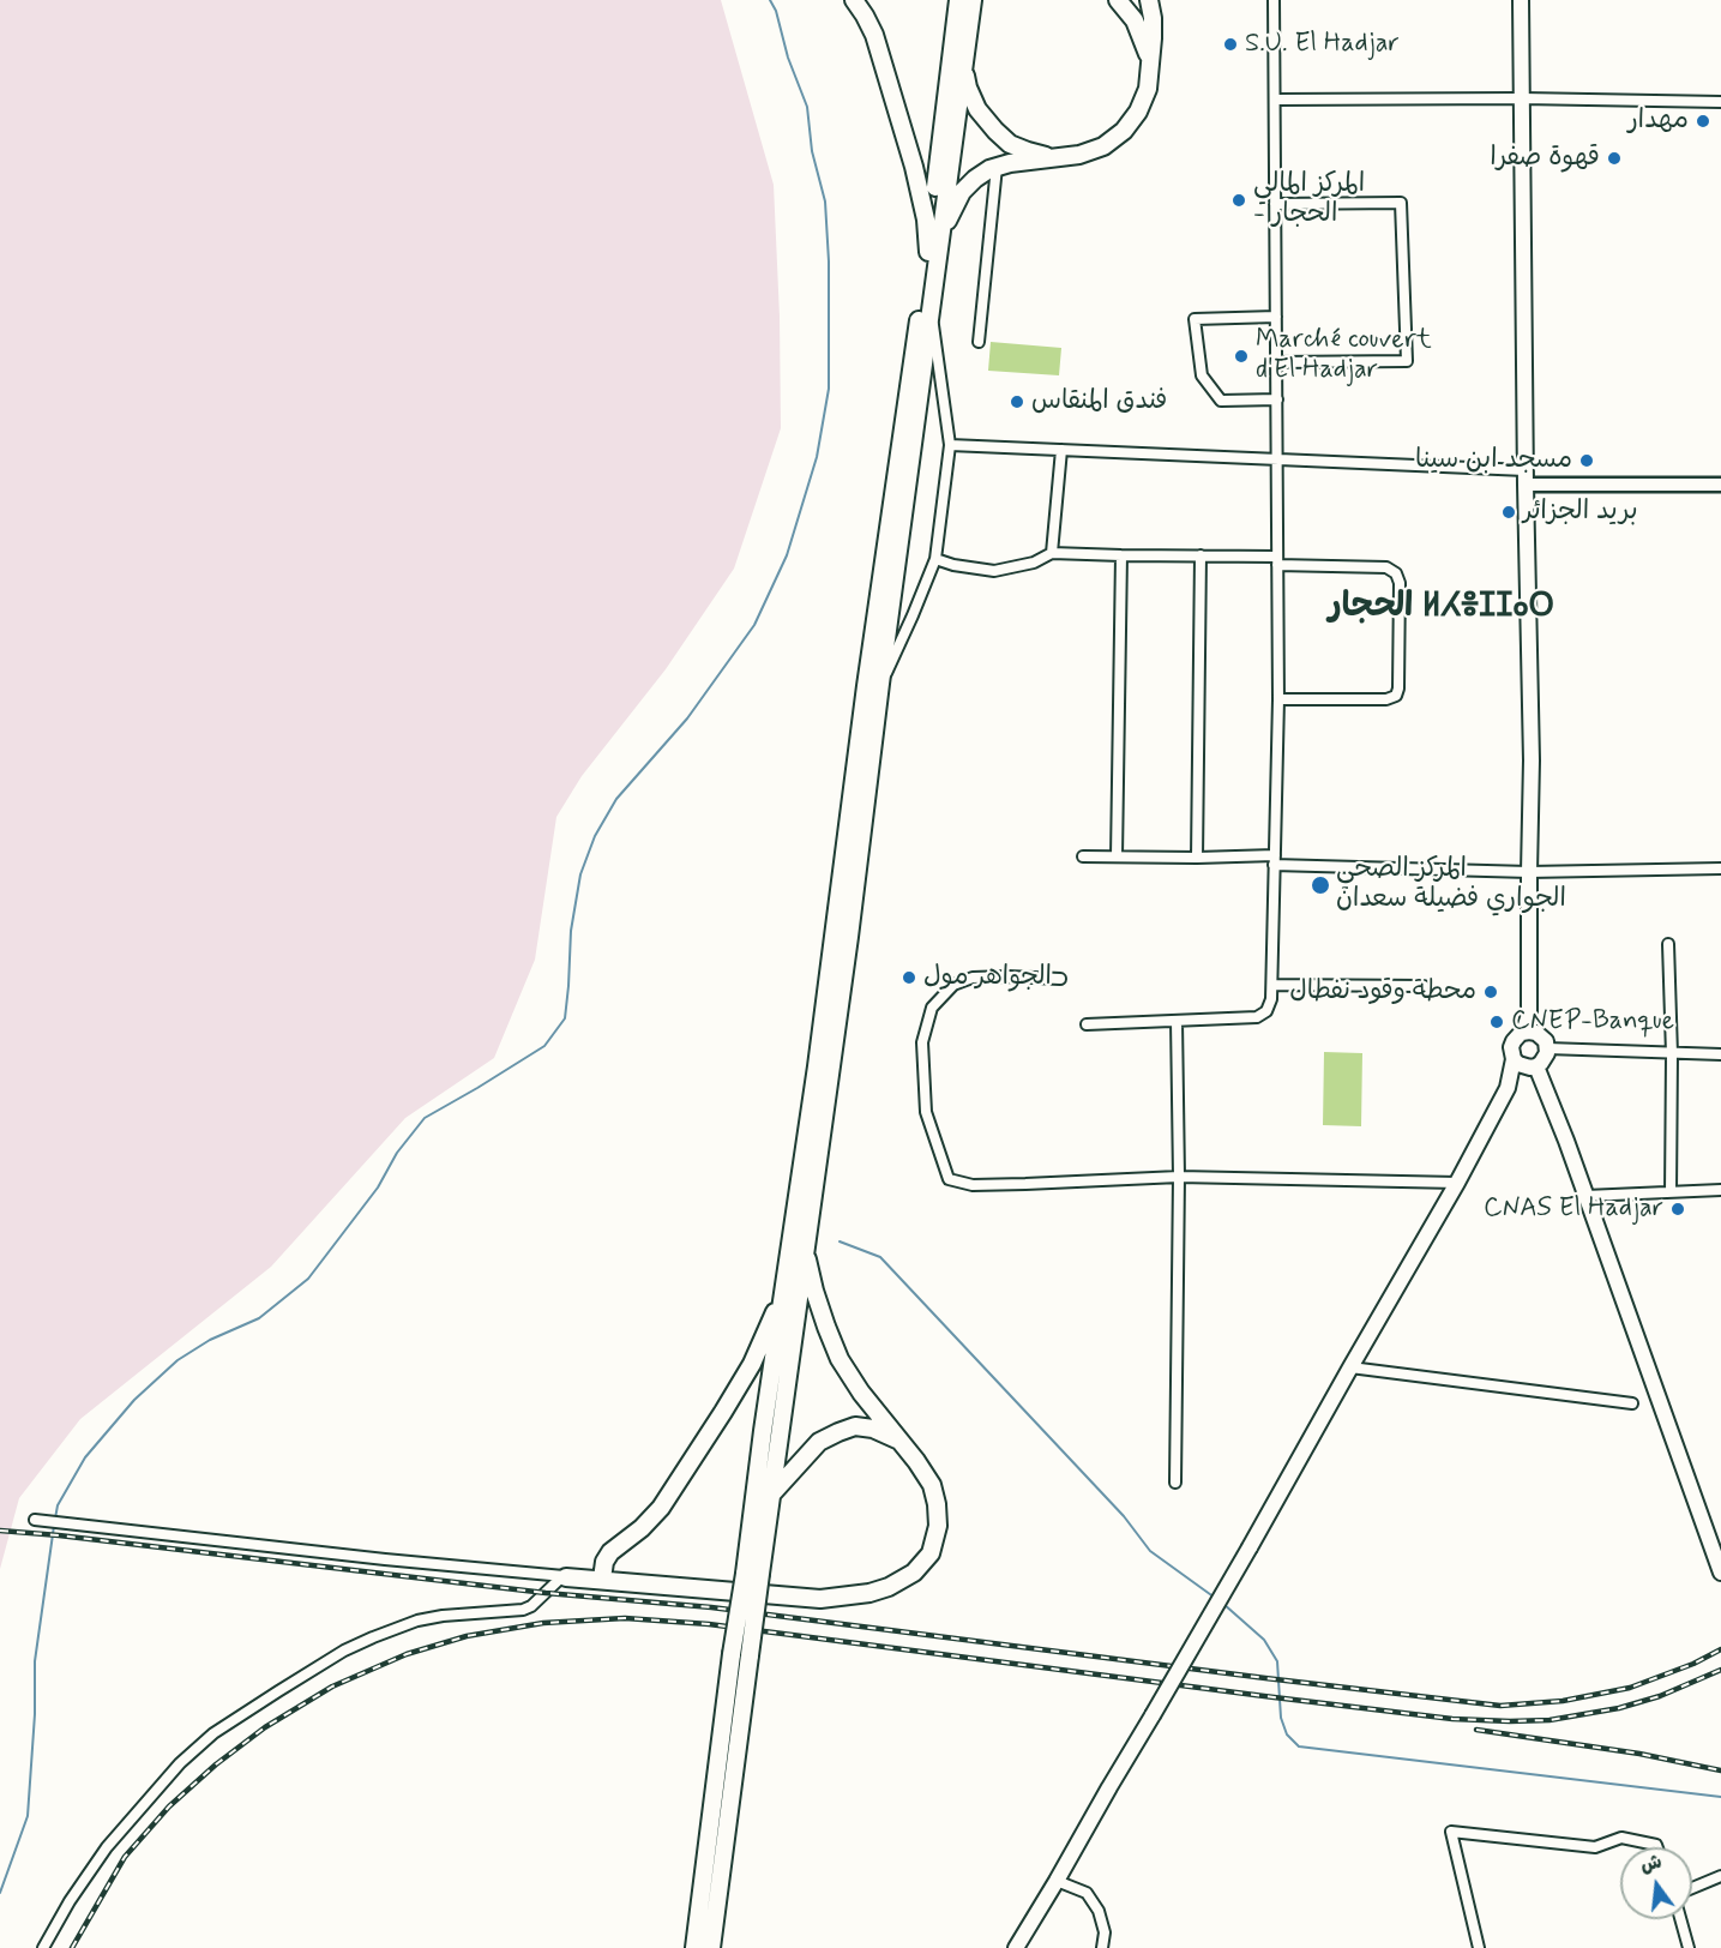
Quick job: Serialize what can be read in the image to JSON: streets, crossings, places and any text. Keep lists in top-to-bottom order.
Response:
{
  "districts": ["الحجار ⵍⵃⴻⵊⵊⴰⵔ"],
  "places": [
    "S.U. El Hadjar",
    "مهدار",
    "قهوة صفرا",
    "المركز المالي - الحجار",
    "Marché couvert d'El Hadjar",
    "فندق المنقاس",
    "مسجد ابن سينا",
    "بريد الجزائر",
    "المركز الصحي الجواري فضيلة سعدان",
    "الجواهر مول",
    "محطة وقود نفطال",
    "CNEP-Banque",
    "CNAS El Hadjar"
  ],
  "north": "top"
}
